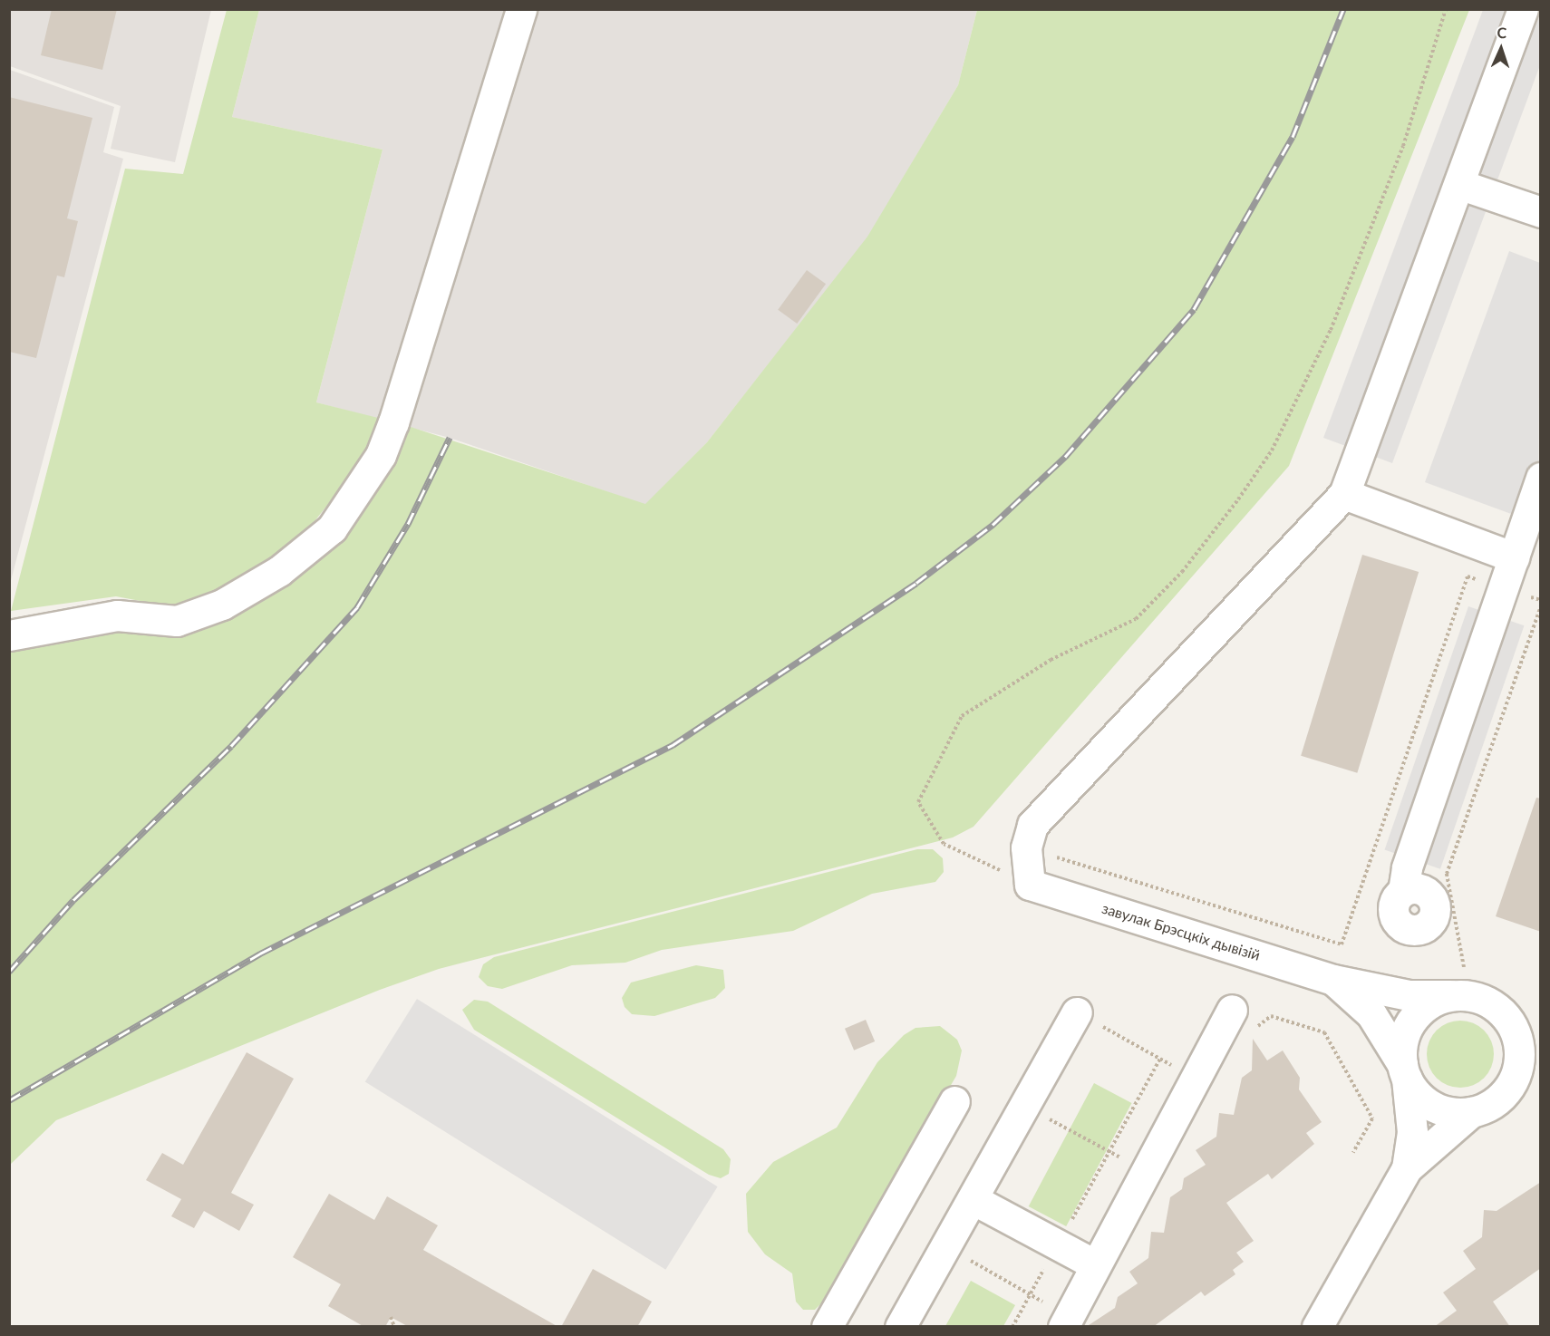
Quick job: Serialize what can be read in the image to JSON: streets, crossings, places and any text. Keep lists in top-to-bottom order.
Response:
{
  "streets": {
    "street": ["завулак Брэсцкіх дывізій"]
  },
  "north": "top"
}
